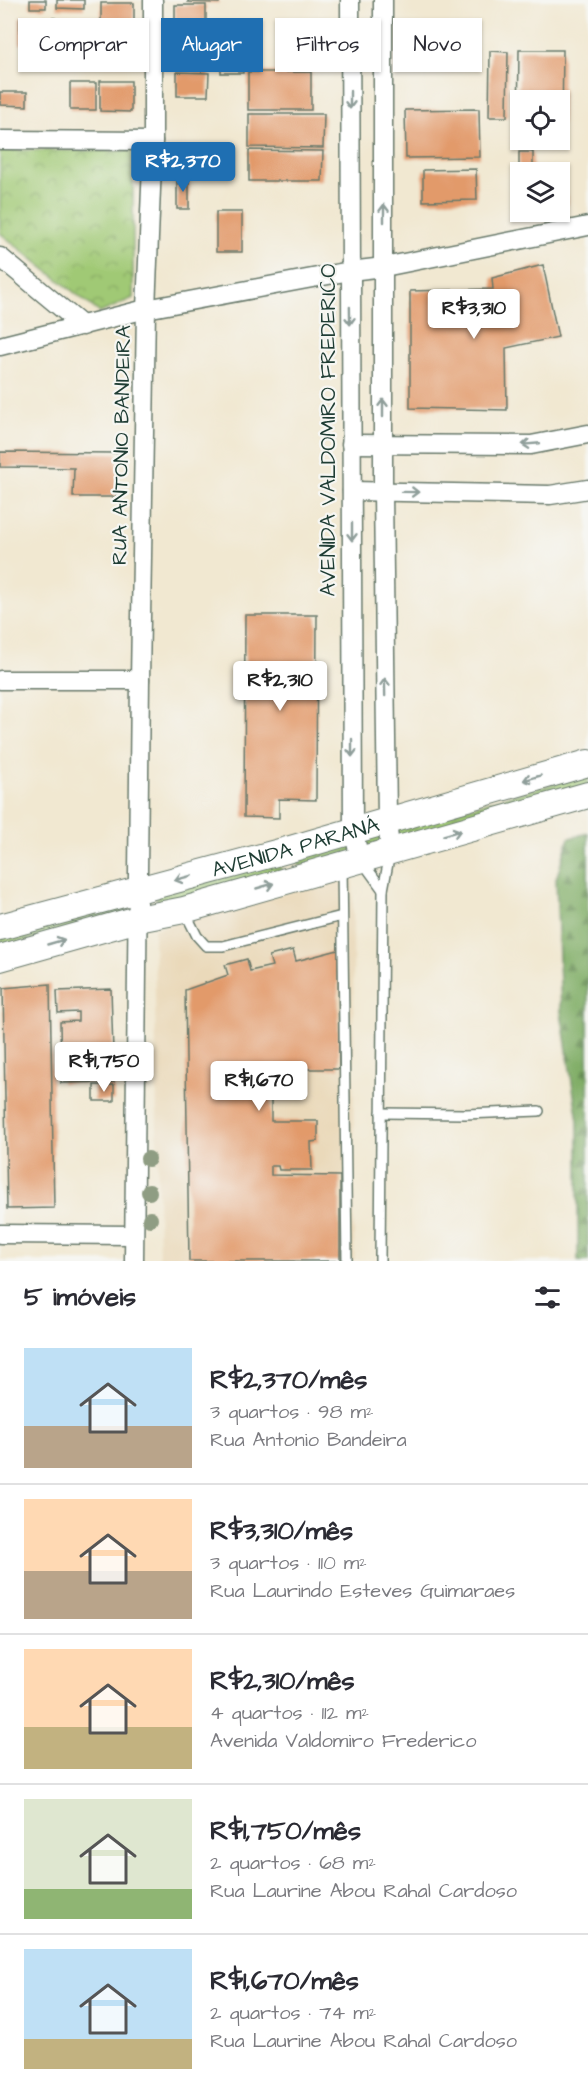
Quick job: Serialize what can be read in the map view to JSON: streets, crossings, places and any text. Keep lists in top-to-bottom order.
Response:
{
  "streets": {
    "main road": ["AVENIDA PARANÁ"],
    "street": ["AVENIDA VALDOMIRO FREDERICO", "RUA ANTONIO BANDEIRA"]
  },
  "crossings": [
    ["AVENIDA VALDOMIRO FREDERICO", "AVENIDA PARANÁ"],
    ["RUA ANTONIO BANDEIRA", "AVENIDA PARANÁ"]
  ],
  "page": {
    "chip": [
      "Comprar",
      "Alugar",
      "Filtros",
      "Novo"
    ],
    "price": [
      "R$2,370",
      "R$3,310",
      "R$2,310",
      "R$1,750",
      "R$1,670"
    ],
    "heading": "5 imóveis",
    "list": [
      {
        "name": "R$2,370/mês",
        "note": "3 quartos · 98 m² · Rua Antonio Bandeira"
      },
      {
        "name": "R$3,310/mês",
        "note": "3 quartos · 110 m² · Rua Laurindo Esteves Guimaraes"
      },
      {
        "name": "R$2,310/mês",
        "note": "4 quartos · 112 m² · Avenida Valdomiro Frederico"
      },
      {
        "name": "R$1,750/mês",
        "note": "2 quartos · 68 m² · Rua Laurine Abou Rahal Cardoso"
      },
      {
        "name": "R$1,670/mês",
        "note": "2 quartos · 74 m² · Rua Laurine Abou Rahal Cardoso"
      }
    ]
  }
}
